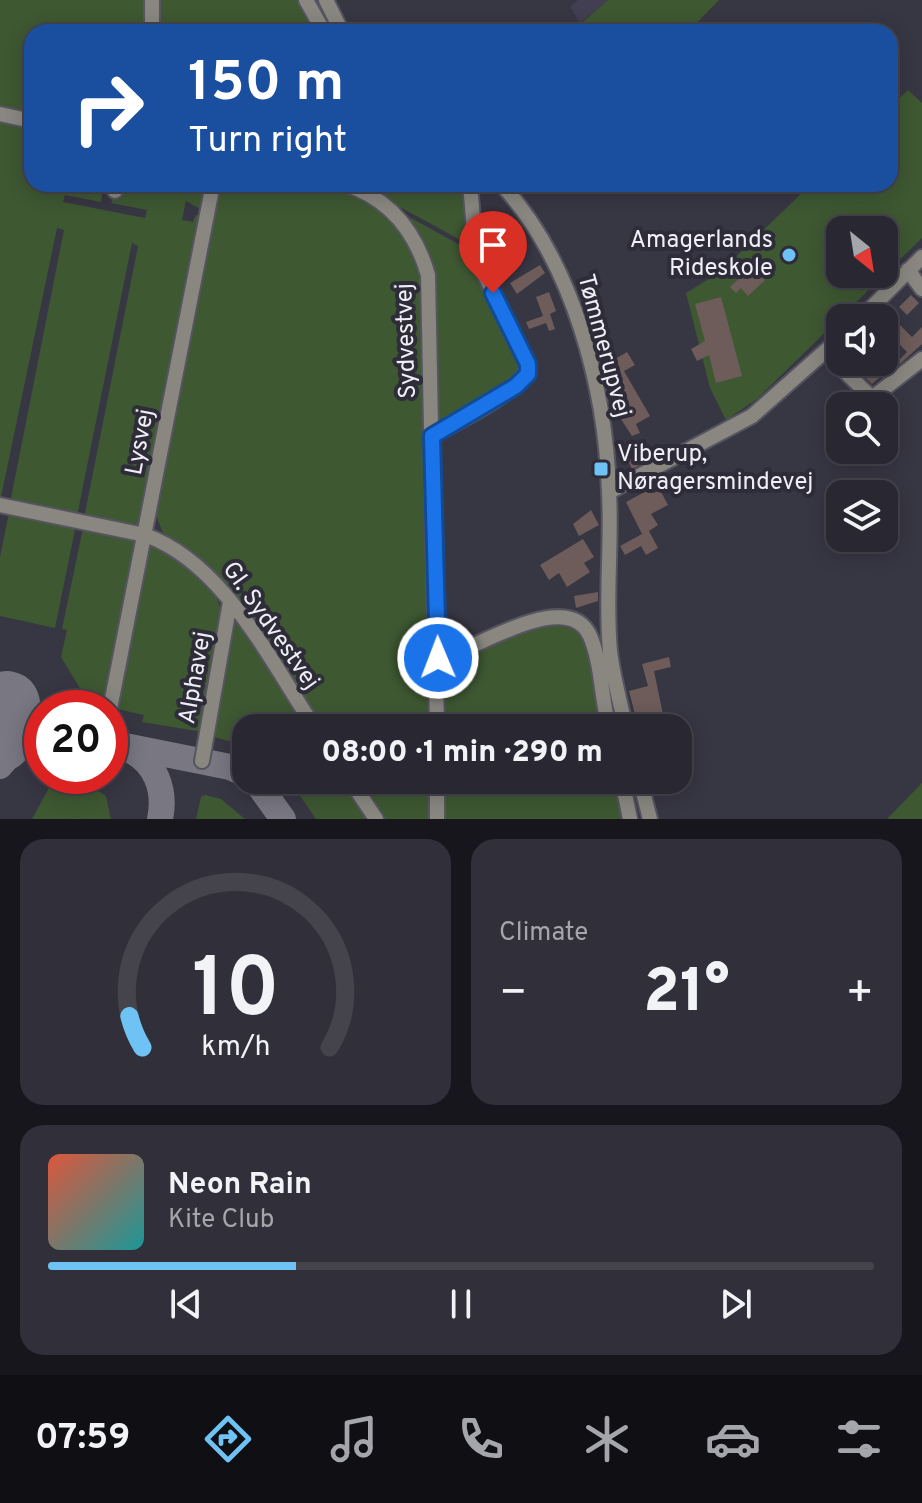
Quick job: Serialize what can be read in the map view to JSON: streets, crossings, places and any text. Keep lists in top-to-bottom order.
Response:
{
  "streets": {
    "street": [
      "Sydvestvej",
      "Tømmerupvej",
      "Lysvej",
      "Gl. Sydvestvej",
      "Alphavej"
    ]
  },
  "crossings": [
    ["Lysvej", "Gl. Sydvestvej"],
    ["Gl. Sydvestvej", "Alphavej"]
  ],
  "places": {
    "other": ["Amagerlands Rideskole"],
    "transit": ["Viberup, Nøragersmindevej"]
  },
  "north": "bottom right",
  "page": {
    "turn": ["150 m", "Turn right"],
    "limit": "20",
    "trip": "08:00 · 1 min · 290 m",
    "tile": "Climate",
    "heat": ["−", "21°", "+"],
    "song": ["Neon Rain", "Kite Club"],
    "tabs": "07:59",
    "gauge": ["10", "km/h"]
  }
}
